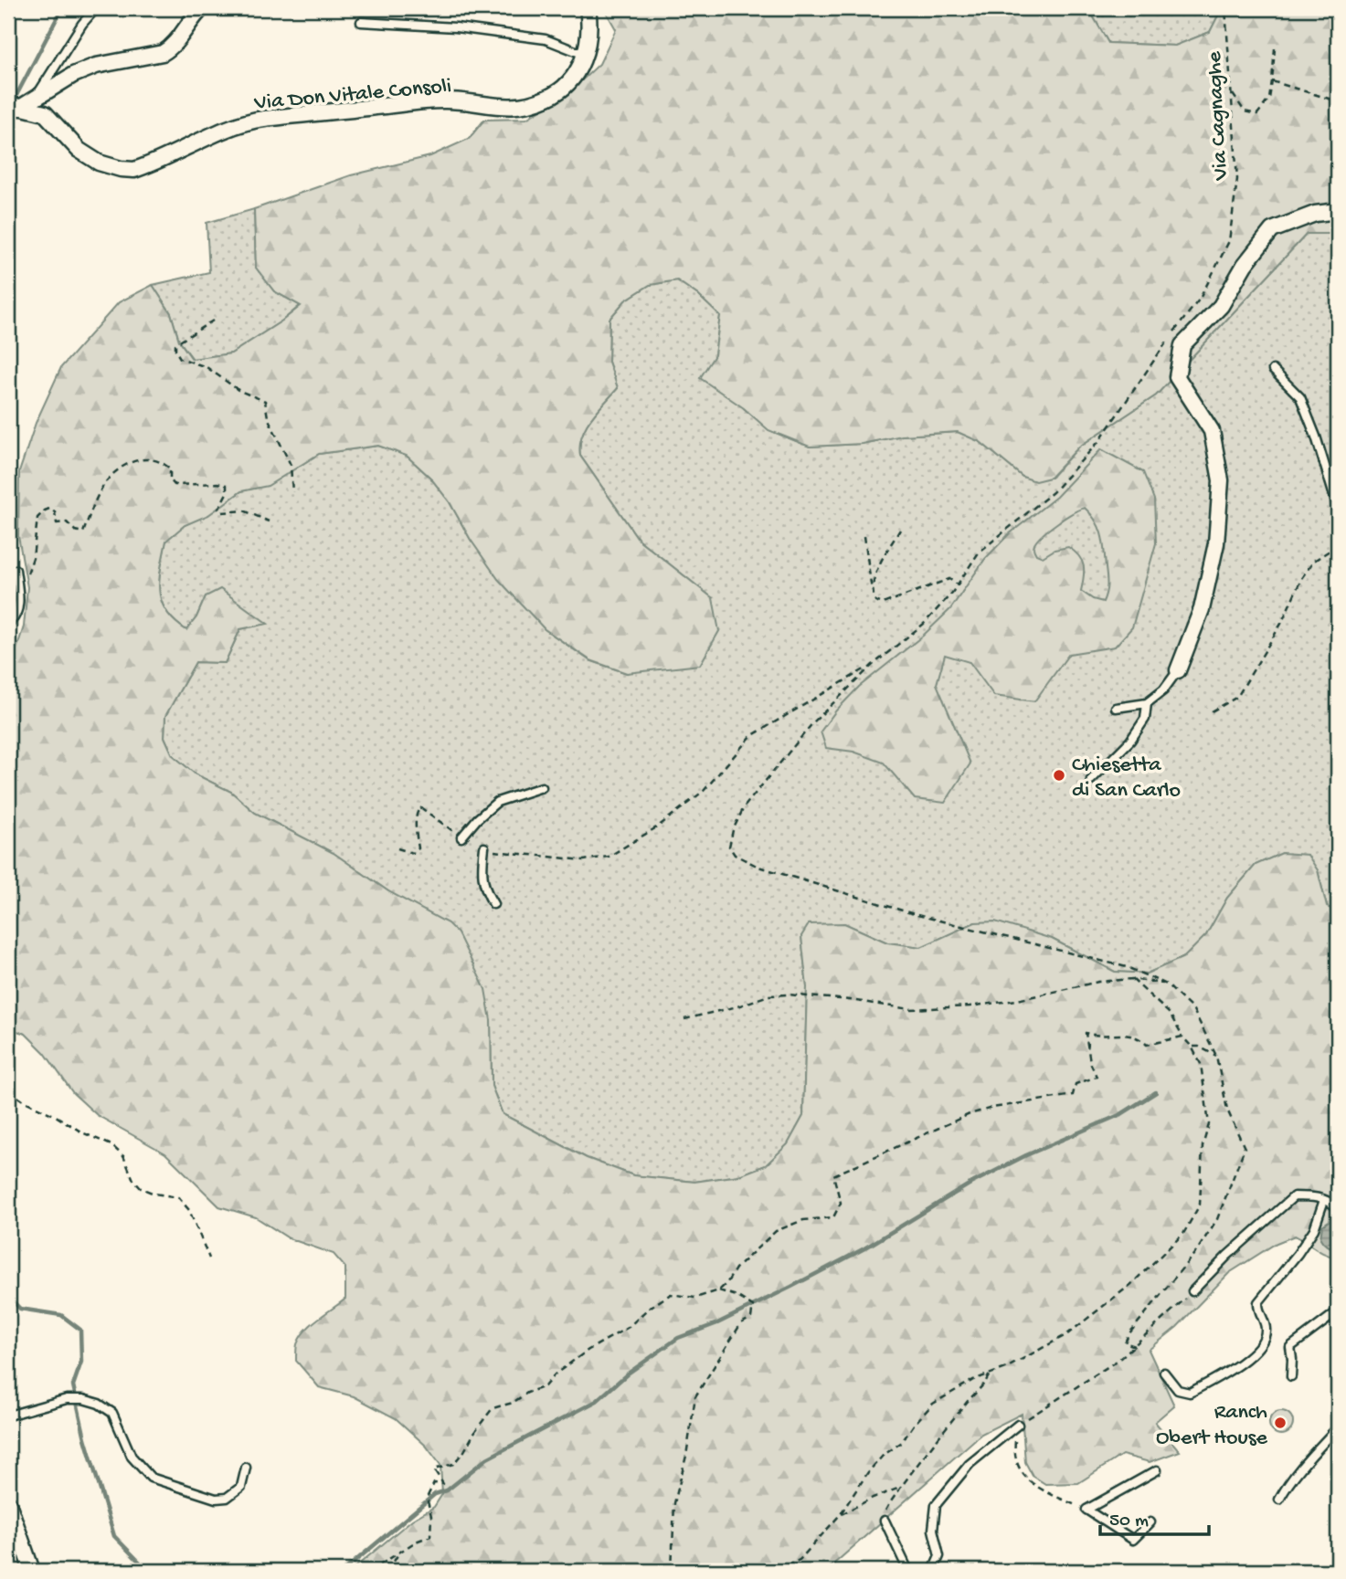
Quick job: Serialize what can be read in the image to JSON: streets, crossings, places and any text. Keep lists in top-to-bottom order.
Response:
{
  "streets": {
    "street": ["Via Don Vitale Consoli"],
    "path": ["Via Cagnaghe"]
  },
  "places": ["Chiesetta di San Carlo", "Ranch Obert House"],
  "scale_bar": "50 m"
}
